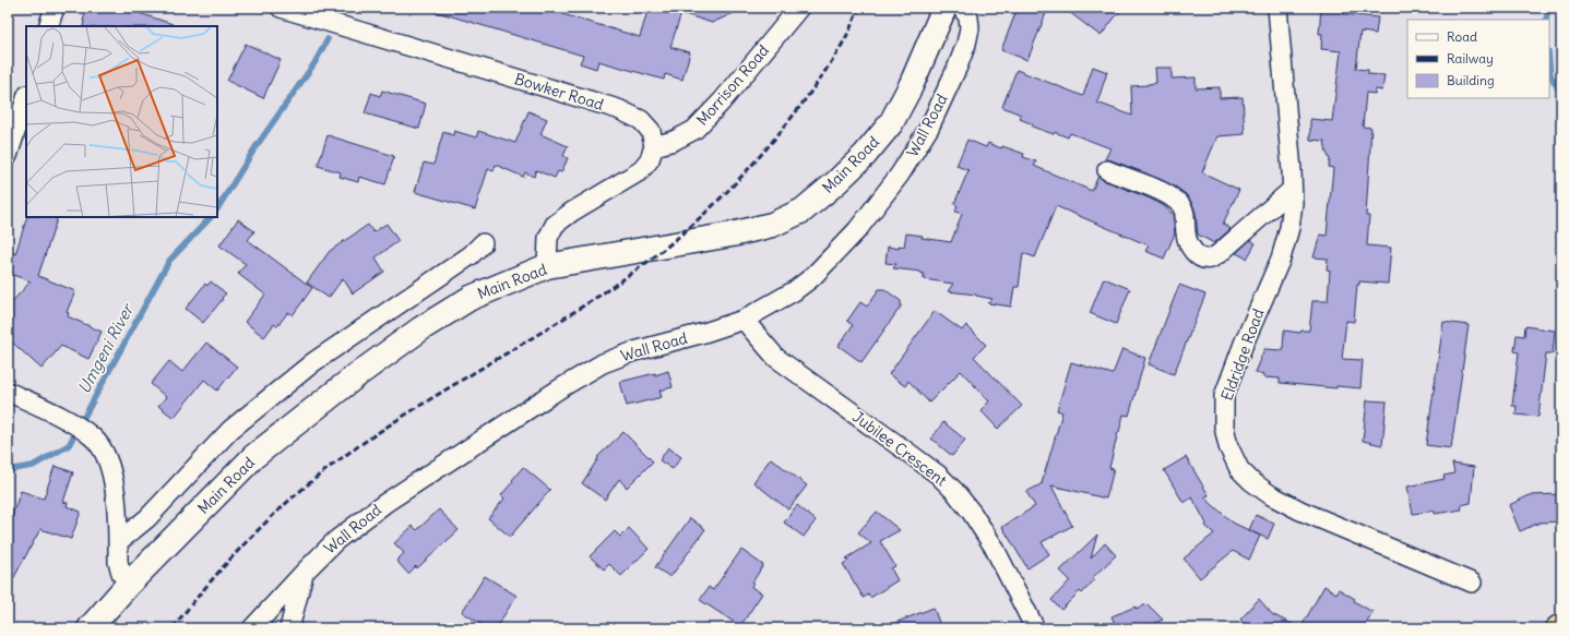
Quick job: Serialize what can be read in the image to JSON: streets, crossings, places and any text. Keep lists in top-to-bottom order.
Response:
{
  "streets": {
    "main road": ["Main Road"],
    "street": [
      "Morrison Road",
      "Bowker Road",
      "Wall Road",
      "Eldridge Road",
      "Jubilee Crescent"
    ]
  },
  "crossings": [
    ["Morrison Road", "Bowker Road"],
    ["Wall Road", "Jubilee Crescent"]
  ],
  "water": ["Umgeni River"],
  "legend": ["Road", "Railway", "Building"]
}
